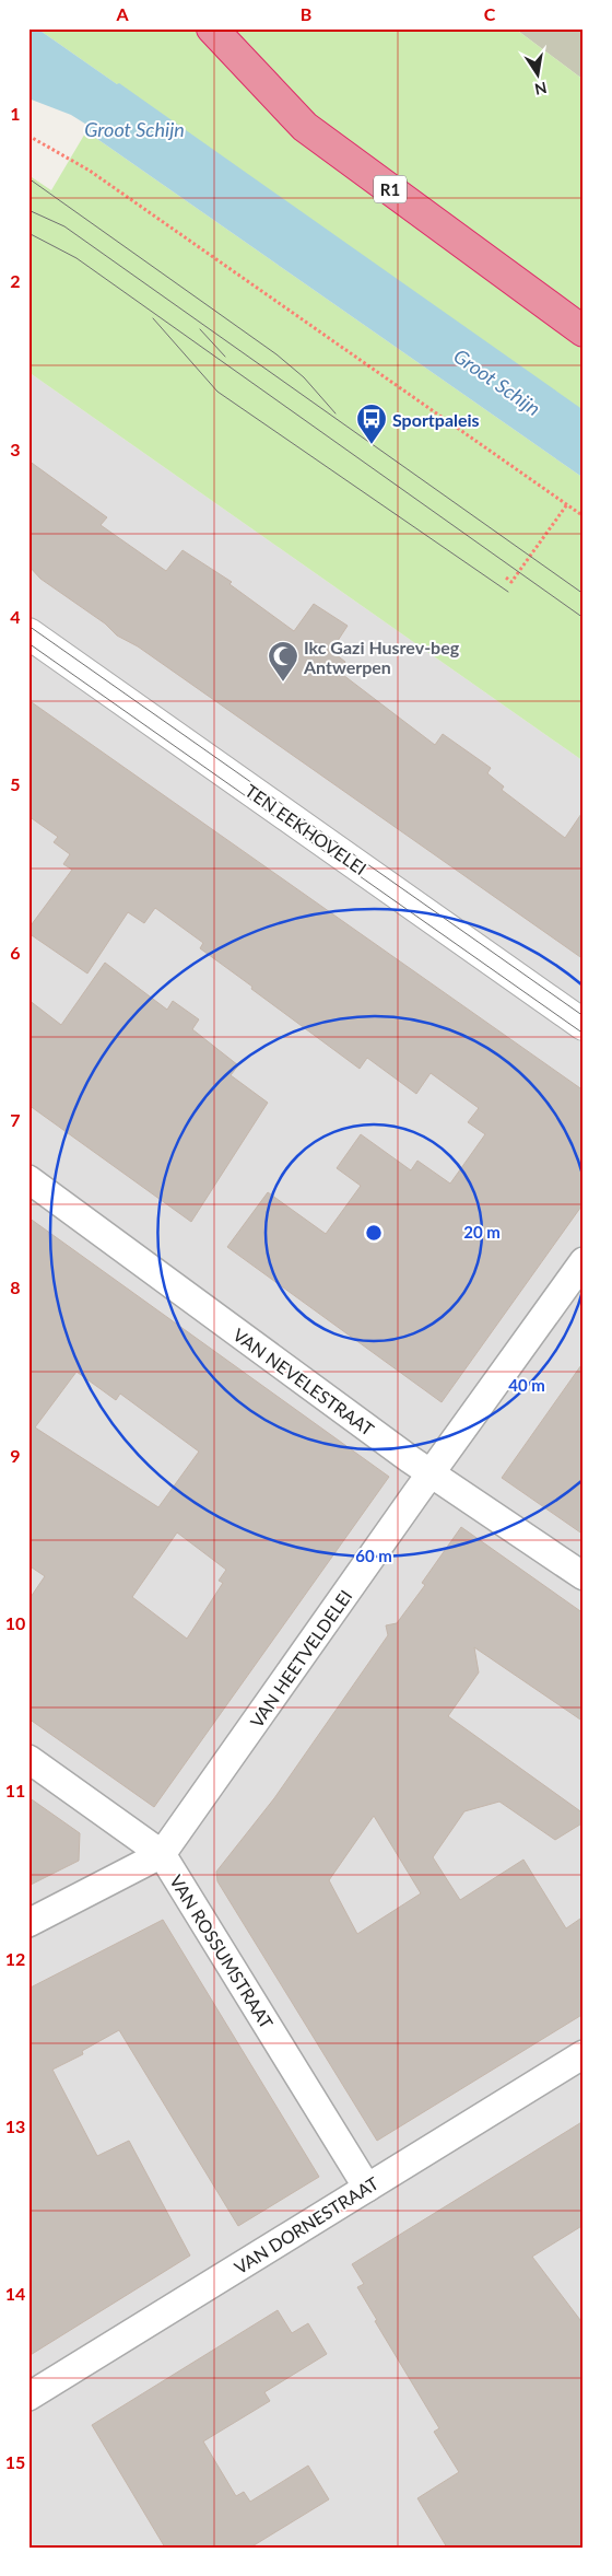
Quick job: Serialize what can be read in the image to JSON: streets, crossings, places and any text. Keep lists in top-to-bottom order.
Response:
{
  "streets": {
    "highway": ["R1"],
    "street": [
      "TEN EEKHOVELEI",
      "VAN NEVELESTRAAT",
      "VAN HEETVELDELEI",
      "VAN ROSSUMSTRAAT",
      "VAN DORNESTRAAT"
    ]
  },
  "crossings": [
    ["VAN NEVELESTRAAT", "VAN HEETVELDELEI"],
    ["VAN HEETVELDELEI", "VAN ROSSUMSTRAAT"],
    ["VAN ROSSUMSTRAAT", "VAN DORNESTRAAT"]
  ],
  "water": ["Groot Schijn"],
  "places": {
    "bus stop": ["Sportpaleis"],
    "mosque": ["Ikc Gazi Husrev-beg Antwerpen"]
  },
  "north": "bottom",
  "grid": {
    "columns": ["A", "B", "C"],
    "rows": [
      "1",
      "2",
      "3",
      "4",
      "5",
      "6",
      "7",
      "8",
      "9",
      "10",
      "11",
      "12",
      "13",
      "14",
      "15"
    ]
  },
  "rings": ["20 m", "40 m", "60 m"]
}
